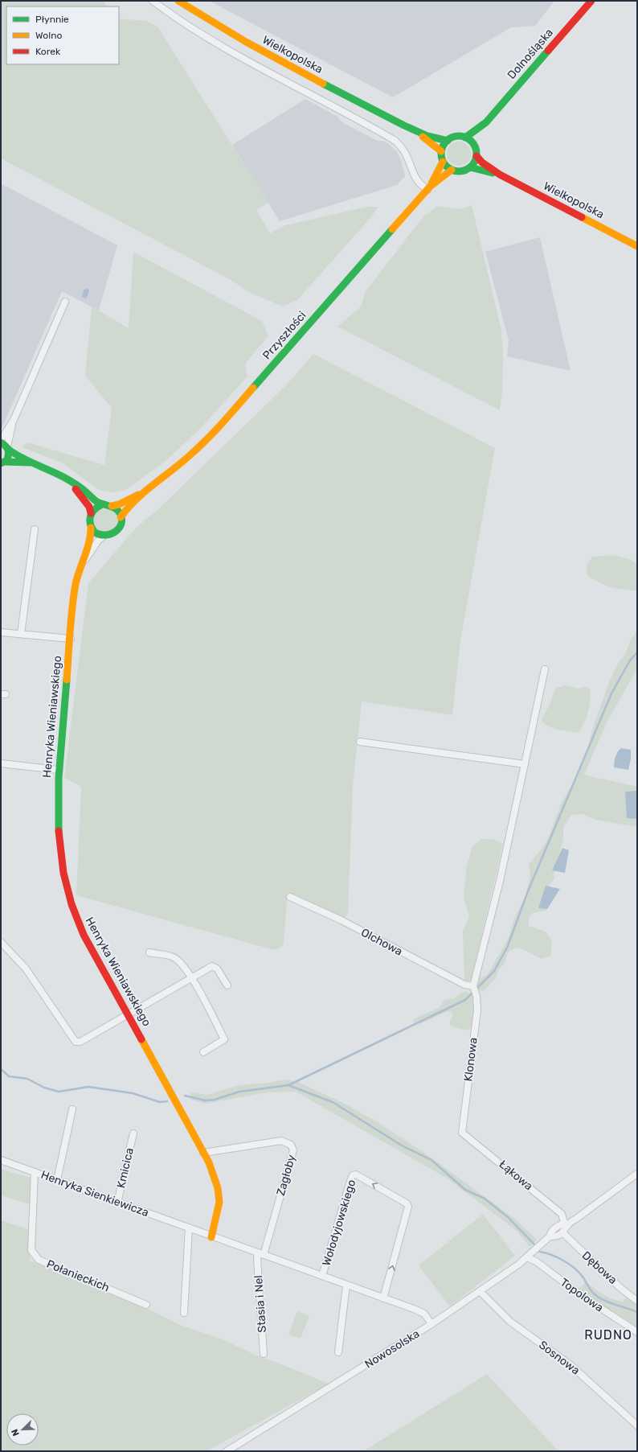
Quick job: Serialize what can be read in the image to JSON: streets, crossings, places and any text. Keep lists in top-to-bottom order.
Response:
{
  "streets": {
    "street": [
      "Dolnośląska",
      "Wielkopolska",
      "Przyszłości",
      "Henryka Wieniawskiego",
      "Olchowa",
      "Klonowa",
      "Kmicica",
      "Zagłoby",
      "Łąkowa",
      "Henryka Sienkiewicza",
      "Wołodyjowskiego",
      "Dębowa",
      "Połanieckich",
      "Topolowa",
      "Stasia i Nel",
      "Nowosolska",
      "Sosnowa"
    ]
  },
  "crossings": [
    ["Dolnośląska", "Wielkopolska"],
    ["Dolnośląska", "Przyszłości"],
    ["Wielkopolska", "Przyszłości"],
    ["Przyszłości", "Henryka Wieniawskiego"],
    ["Henryka Wieniawskiego", "Zagłoby"],
    ["Henryka Wieniawskiego", "Henryka Sienkiewicza"],
    ["Olchowa", "Klonowa"],
    ["Klonowa", "Łąkowa"],
    ["Kmicica", "Henryka Sienkiewicza"],
    ["Zagłoby", "Henryka Sienkiewicza"],
    ["Zagłoby", "Stasia i Nel"],
    ["Łąkowa", "Nowosolska"],
    ["Henryka Sienkiewicza", "Wołodyjowskiego"],
    ["Henryka Sienkiewicza", "Połanieckich"],
    ["Henryka Sienkiewicza", "Stasia i Nel"],
    ["Henryka Sienkiewicza", "Nowosolska"],
    ["Dębowa", "Nowosolska"],
    ["Topolowa", "Nowosolska"],
    ["Nowosolska", "Sosnowa"]
  ],
  "districts": ["RUDNO"],
  "legend": ["Płynnie", "Wolno", "Korek"],
  "north": "bottom left"
}
